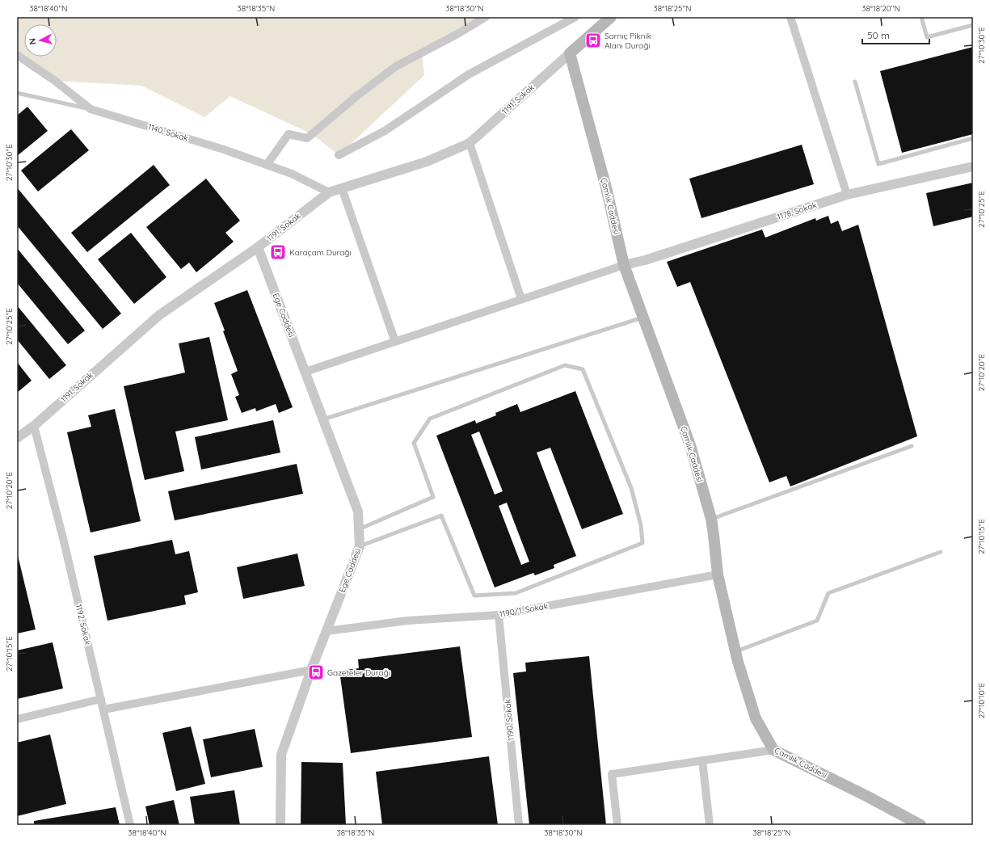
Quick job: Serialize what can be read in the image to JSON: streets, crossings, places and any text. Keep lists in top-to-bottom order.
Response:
{
  "streets": {
    "main road": ["Çamlık Caddesi"],
    "street": [
      "1191. Sokak",
      "1140. Sokak",
      "1178. Sokak",
      "Ege Caddesi",
      "1190/1. Sokak",
      "1192. Sokak",
      "1190. Sokak"
    ]
  },
  "crossings": [
    ["1191. Sokak", "1140. Sokak"],
    ["1191. Sokak", "Çamlık Caddesi"],
    ["1191. Sokak", "Ege Caddesi"],
    ["1191. Sokak", "1192. Sokak"],
    ["Çamlık Caddesi", "1178. Sokak"],
    ["Çamlık Caddesi", "1190/1. Sokak"],
    ["Ege Caddesi", "1190/1. Sokak"],
    ["1190/1. Sokak", "1190. Sokak"]
  ],
  "places": {
    "bus stop": ["Sarnıç Piknik Alanı Durağı", "Karaçam Durağı", "Gazeteler Durağı"]
  },
  "scale_bar": "50 m",
  "north": "left",
  "coordinates": [
    "38°18'40\"N",
    "38°18'35\"N",
    "38°18'30\"N",
    "38°18'25\"N",
    "38°18'20\"N",
    "27°10'30\"E",
    "27°10'25\"E",
    "27°10'20\"E",
    "27°10'15\"E",
    "27°10'10\"E"
  ]
}
